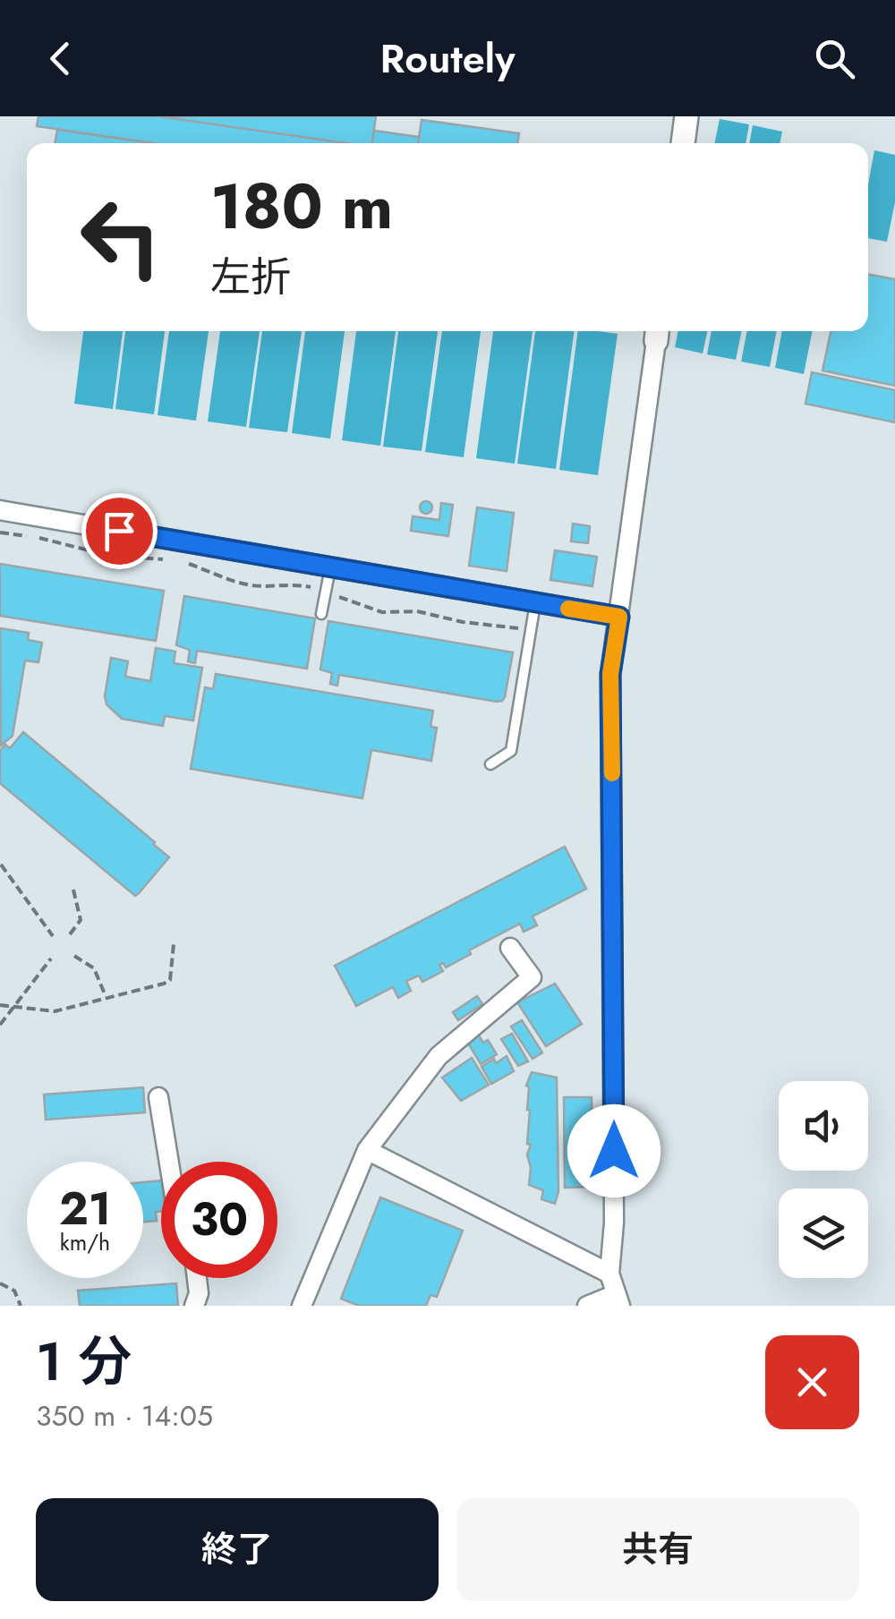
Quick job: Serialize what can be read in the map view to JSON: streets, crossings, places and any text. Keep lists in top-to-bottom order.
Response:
{
  "page": {
    "header": "Routely",
    "turn": ["180 m", "左折"],
    "speed": "21 km/h",
    "limit": "30",
    "heading": ["1 分", "350 m · 14:05"],
    "buttons": ["終了", "共有"]
  }
}
